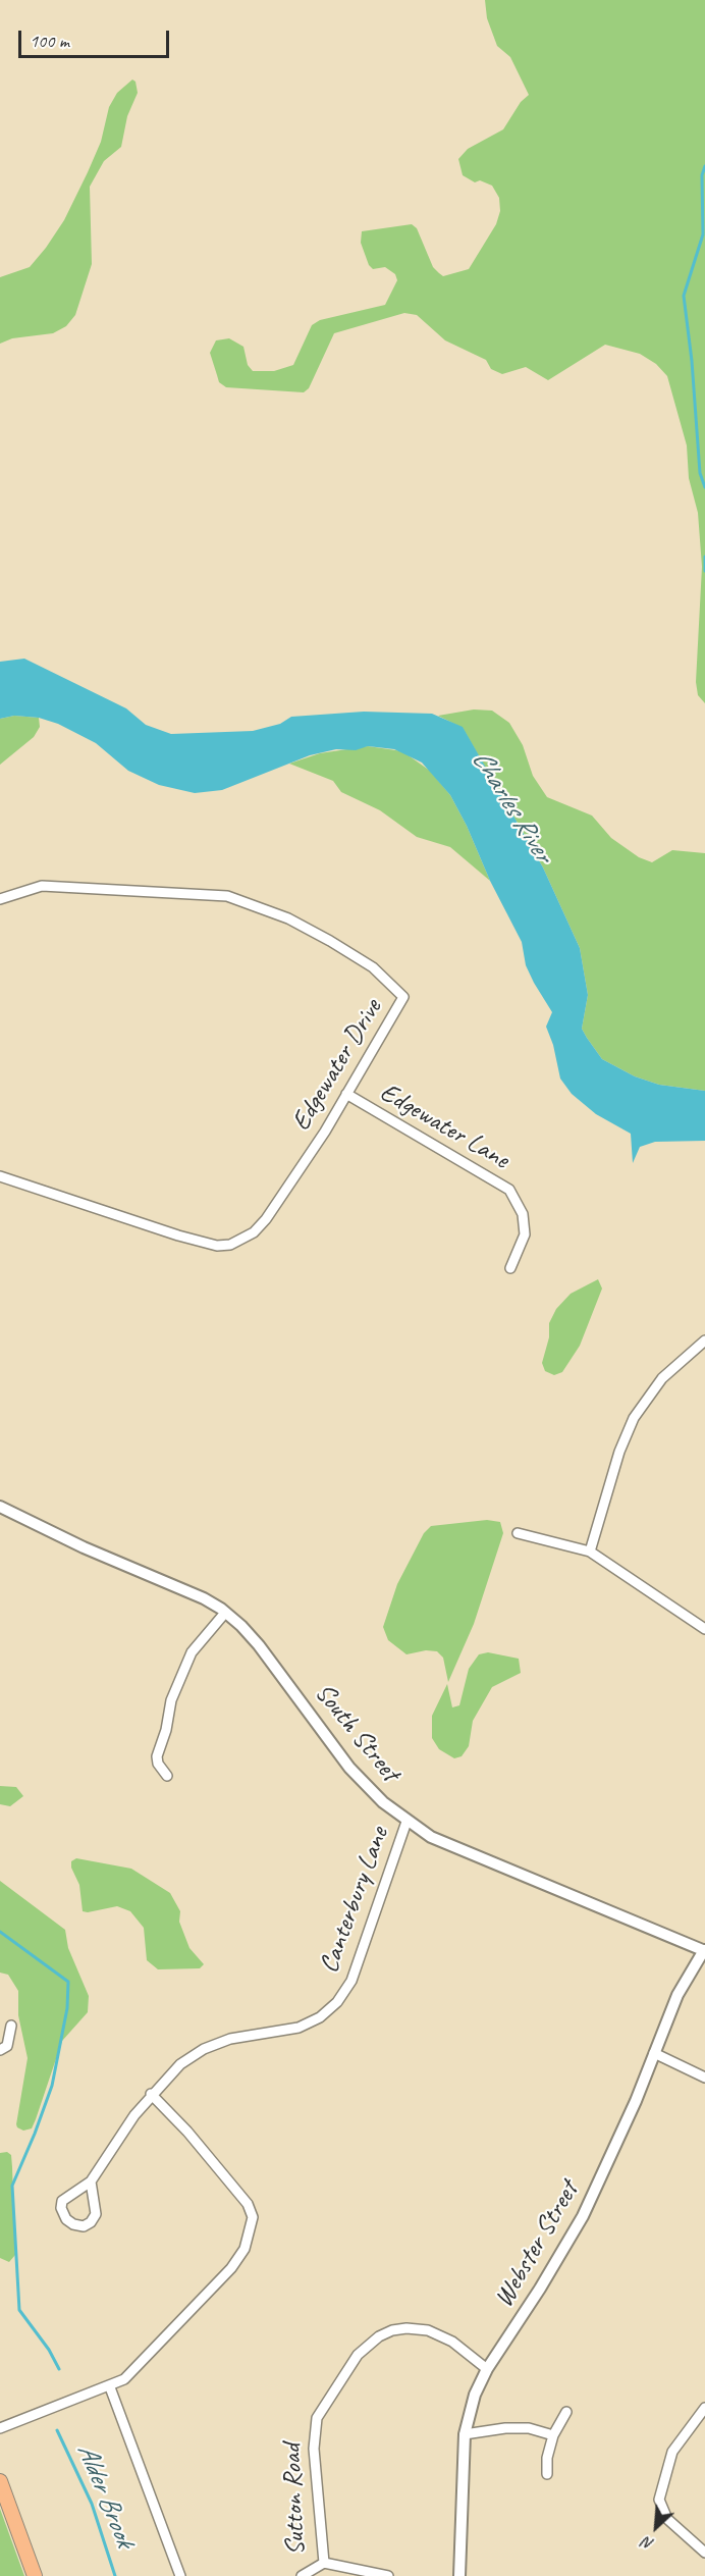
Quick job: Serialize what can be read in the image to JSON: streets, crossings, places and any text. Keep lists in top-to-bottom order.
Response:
{
  "streets": {
    "street": [
      "Edgewater Drive",
      "Edgewater Lane",
      "South Street",
      "Canterbury Lane",
      "Webster Street",
      "Sutton Road"
    ]
  },
  "crossings": [
    ["Edgewater Drive", "Edgewater Lane"],
    ["South Street", "Canterbury Lane"],
    ["South Street", "Webster Street"],
    ["Webster Street", "Sutton Road"]
  ],
  "water": ["Charles River", "Alder Brook"],
  "scale_bar": "100 m",
  "north": "bottom left"
}
